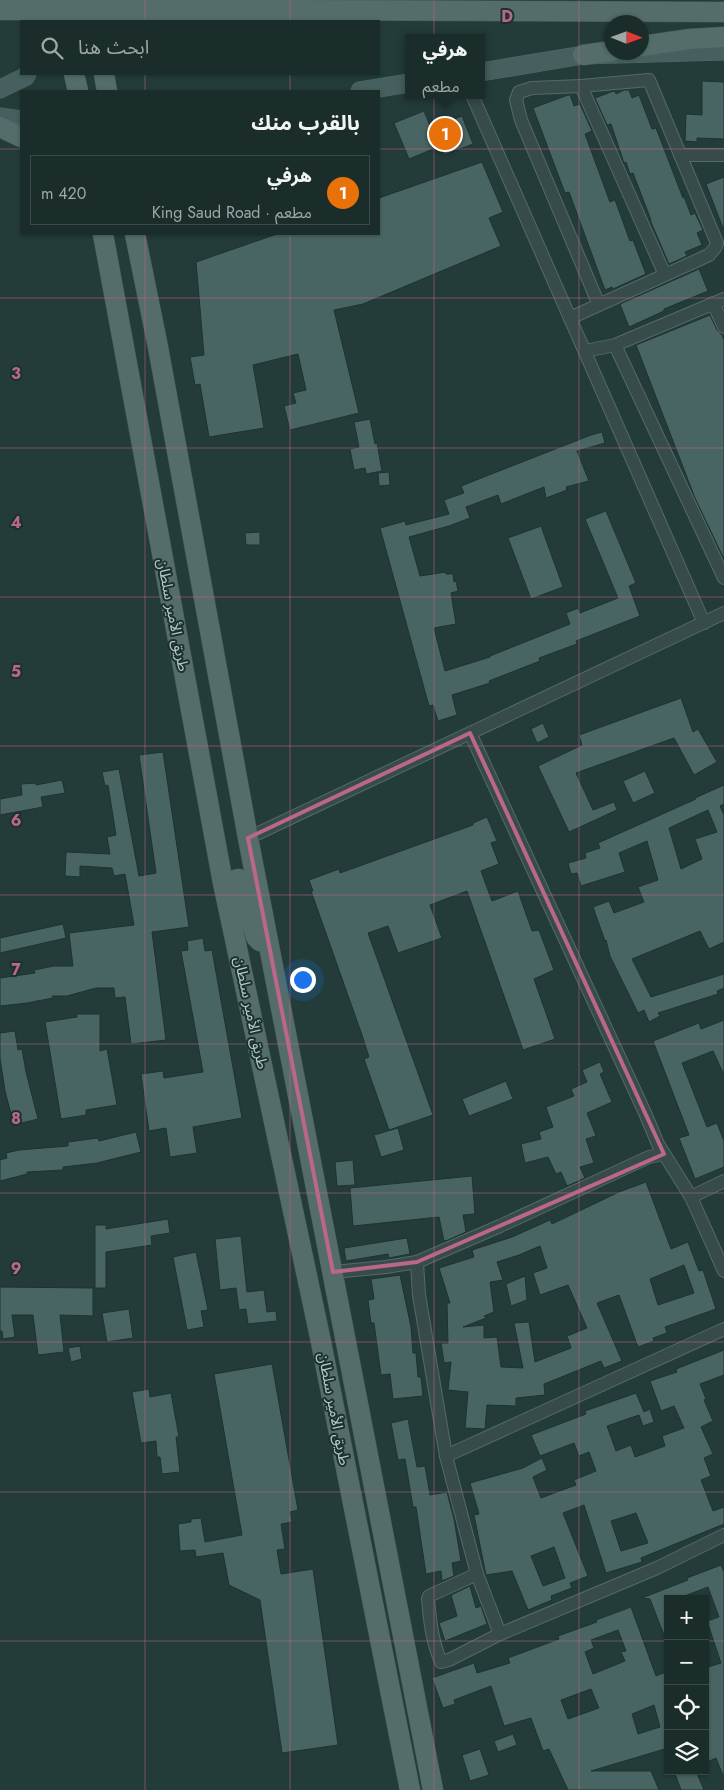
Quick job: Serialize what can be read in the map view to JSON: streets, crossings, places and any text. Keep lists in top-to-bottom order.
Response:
{
  "streets": {
    "main road": ["طريق الأمير سلطان"]
  },
  "north": "right",
  "page": {
    "search": "ابحث هنا",
    "popup": ["هرفي", "مطعم"],
    "heading": "بالقرب منك",
    "pins": "1",
    "list": [
      {
        "mark": "1",
        "name": "هرفي",
        "note": "مطعم · King Saud Road",
        "value": "420 m"
      }
    ],
    "map_buttons": ["+", "−"]
  },
  "grid": {
    "columns": ["D"],
    "rows": [
      "3",
      "4",
      "5",
      "6",
      "7",
      "8",
      "9"
    ]
  }
}
